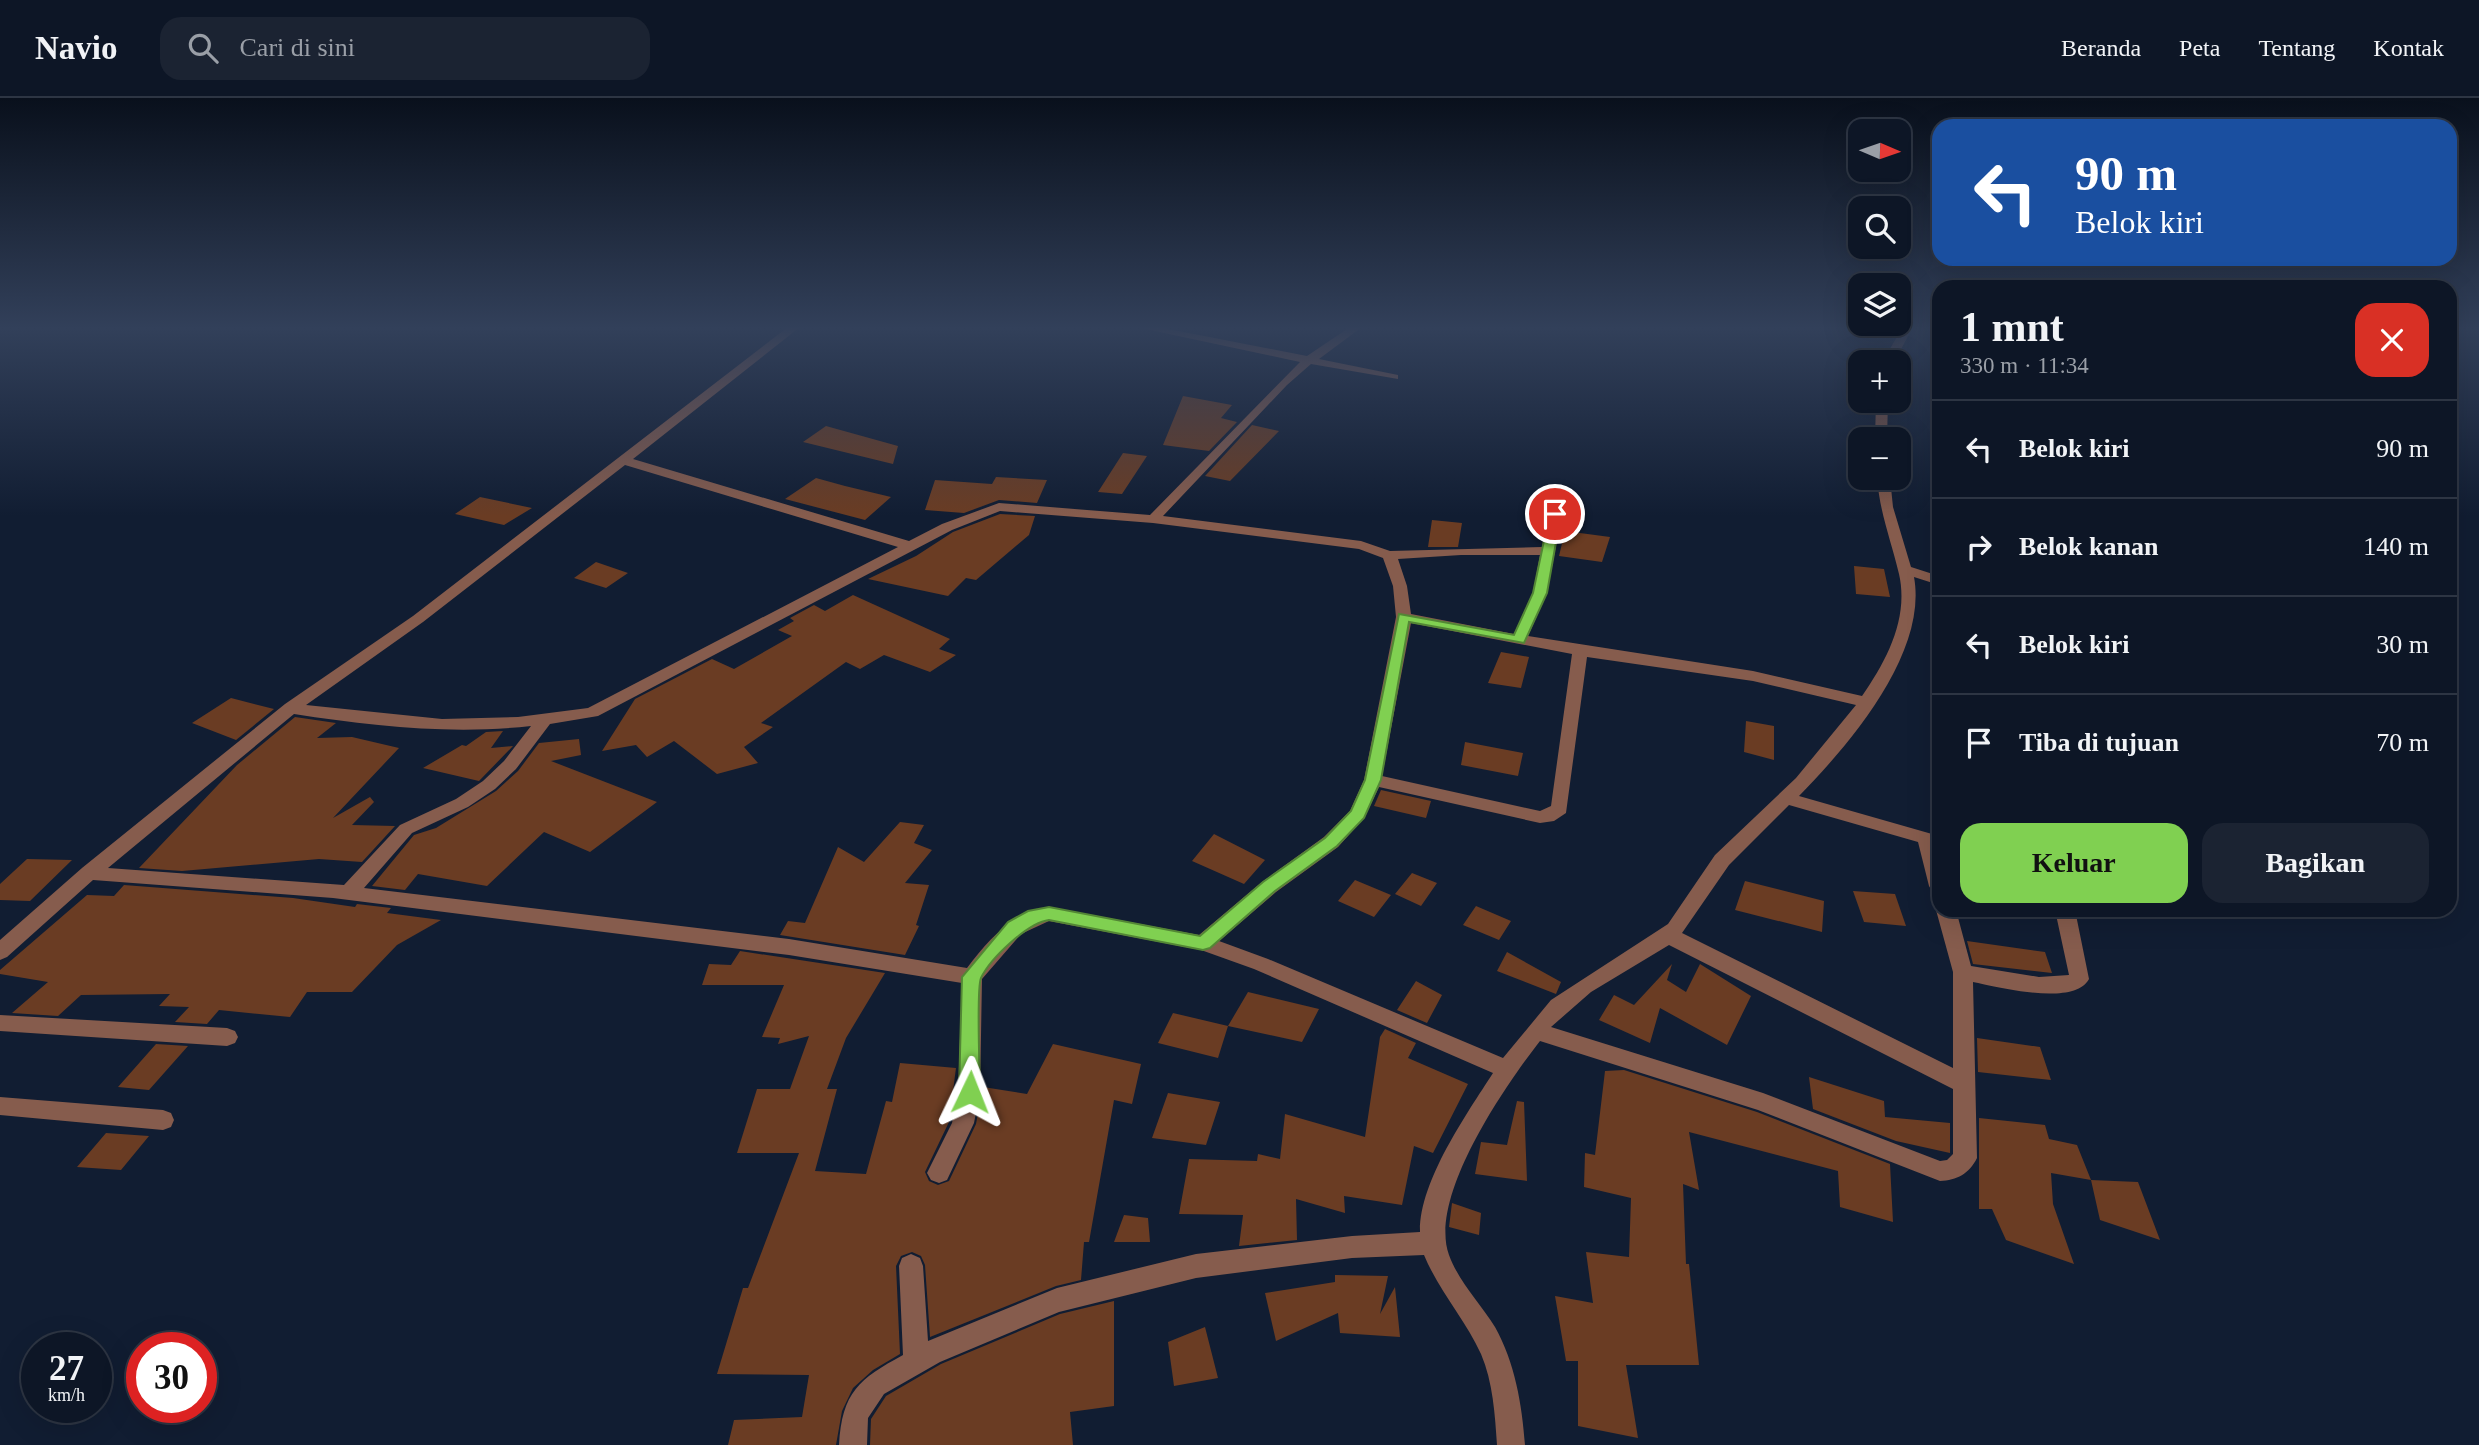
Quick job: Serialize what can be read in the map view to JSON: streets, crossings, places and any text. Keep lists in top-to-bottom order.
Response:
{
  "north": "right",
  "page": {
    "header": "Navio",
    "search": "Cari di sini",
    "nav": [
      "Beranda",
      "Peta",
      "Tentang",
      "Kontak"
    ],
    "map_buttons": ["+", "−"],
    "turn": ["90 m", "Belok kiri"],
    "heading": ["1 mnt", "330 m · 11:34"],
    "list": [
      {
        "name": "Belok kiri",
        "value": "90 m"
      },
      {
        "name": "Belok kanan",
        "value": "140 m"
      },
      {
        "name": "Belok kiri",
        "value": "30 m"
      },
      {
        "name": "Tiba di tujuan",
        "value": "70 m"
      }
    ],
    "buttons": ["Keluar", "Bagikan"],
    "speed": "27 km/h",
    "limit": "30"
  }
}
